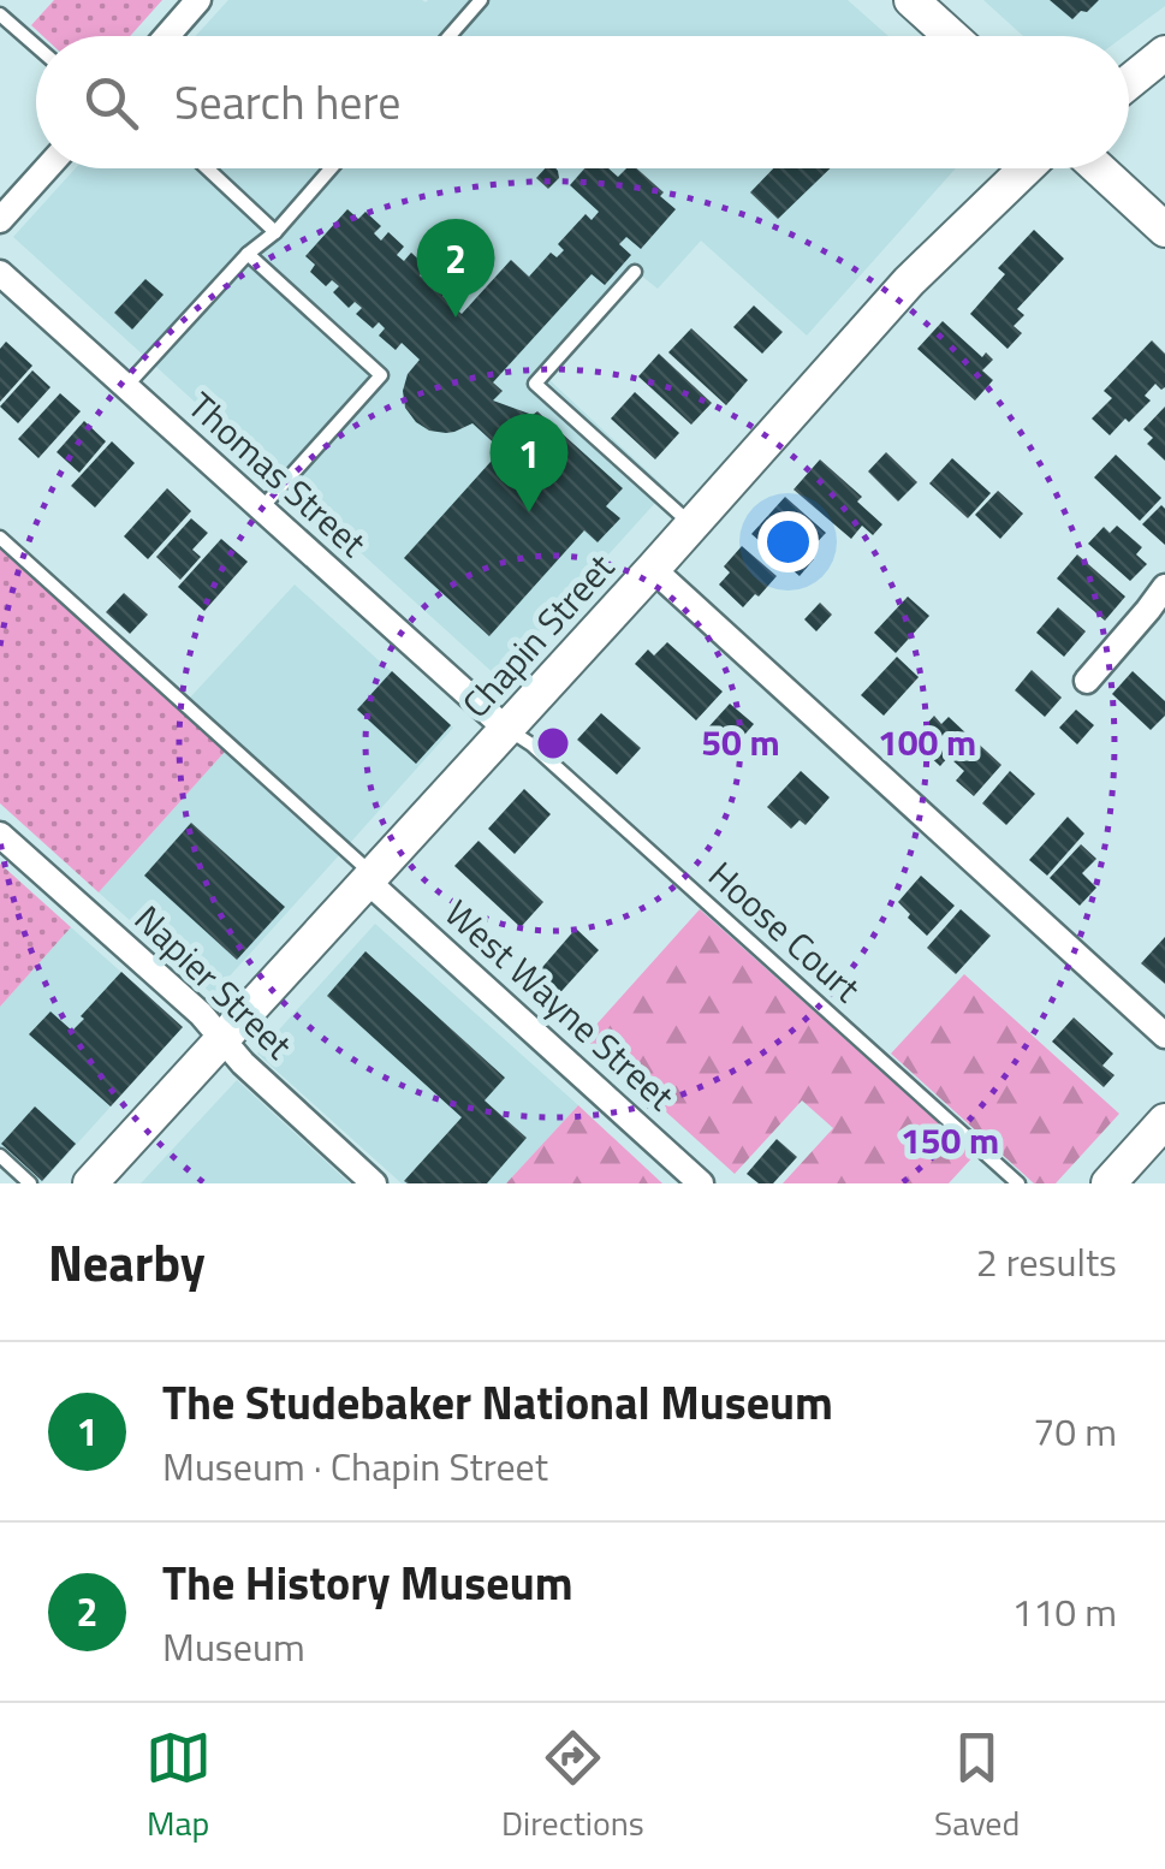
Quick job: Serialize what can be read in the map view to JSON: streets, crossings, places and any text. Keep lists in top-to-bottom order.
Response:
{
  "streets": {
    "main road": ["Chapin Street"],
    "street": ["Thomas Street", "Napier Street", "West Wayne Street"],
    "lane": ["Hoose Court"]
  },
  "crossings": [
    ["Thomas Street", "Chapin Street"],
    ["Thomas Street", "Hoose Court"],
    ["Chapin Street", "Hoose Court"],
    ["Chapin Street", "Napier Street"],
    ["Chapin Street", "West Wayne Street"]
  ],
  "page": {
    "search": "Search here",
    "pins": ["2", "1"],
    "heading": ["Nearby", "2 results"],
    "list": [
      {
        "mark": "1",
        "name": "The Studebaker National Museum",
        "note": "Museum · Chapin Street",
        "value": "70 m"
      },
      {
        "mark": "2",
        "name": "The History Museum",
        "note": "Museum",
        "value": "110 m"
      }
    ],
    "nav": ["Map", "Directions", "Saved"]
  },
  "rings": ["50 m", "100 m", "150 m"]
}
